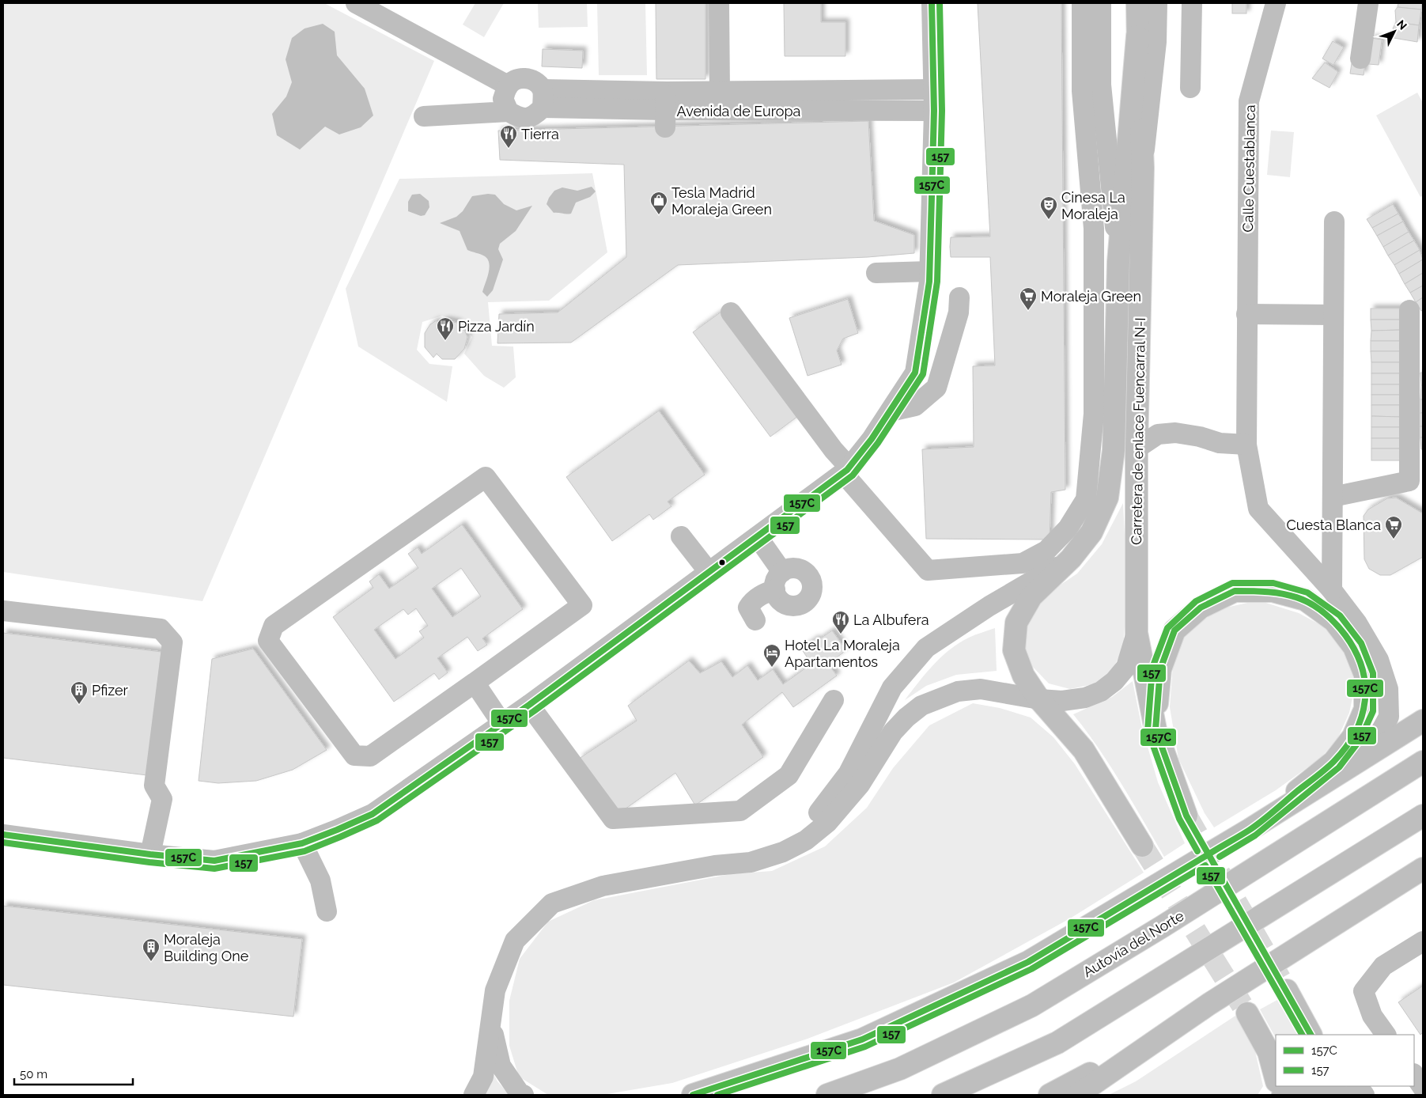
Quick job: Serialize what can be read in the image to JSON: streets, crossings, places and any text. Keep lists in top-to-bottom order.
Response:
{
  "streets": {
    "main road": ["Carretera de enlace Fuencarral N-I", "Autovía del Norte"],
    "street": ["Avenida de Europa", "Calle Cuestablanca"]
  },
  "crossings": [
    ["Calle Cuestablanca", "Carretera de enlace Fuencarral N-I"]
  ],
  "places": {
    "restaurant": ["Tierra", "Pizza Jardín", "La Albufera"],
    "shop": ["Tesla Madrid Moraleja Green"],
    "theatre": ["Cinesa La Moraleja"],
    "supermarket": ["Moraleja Green", "Cuesta Blanca"],
    "hotel": ["Hotel La Moraleja Apartamentos"],
    "building": ["Pfizer", "Moraleja Building One"]
  },
  "lines": ["transit line 157C", "transit line 157"],
  "legend": ["157C", "157"],
  "scale_bar": "50 m",
  "north": "top right"
}
